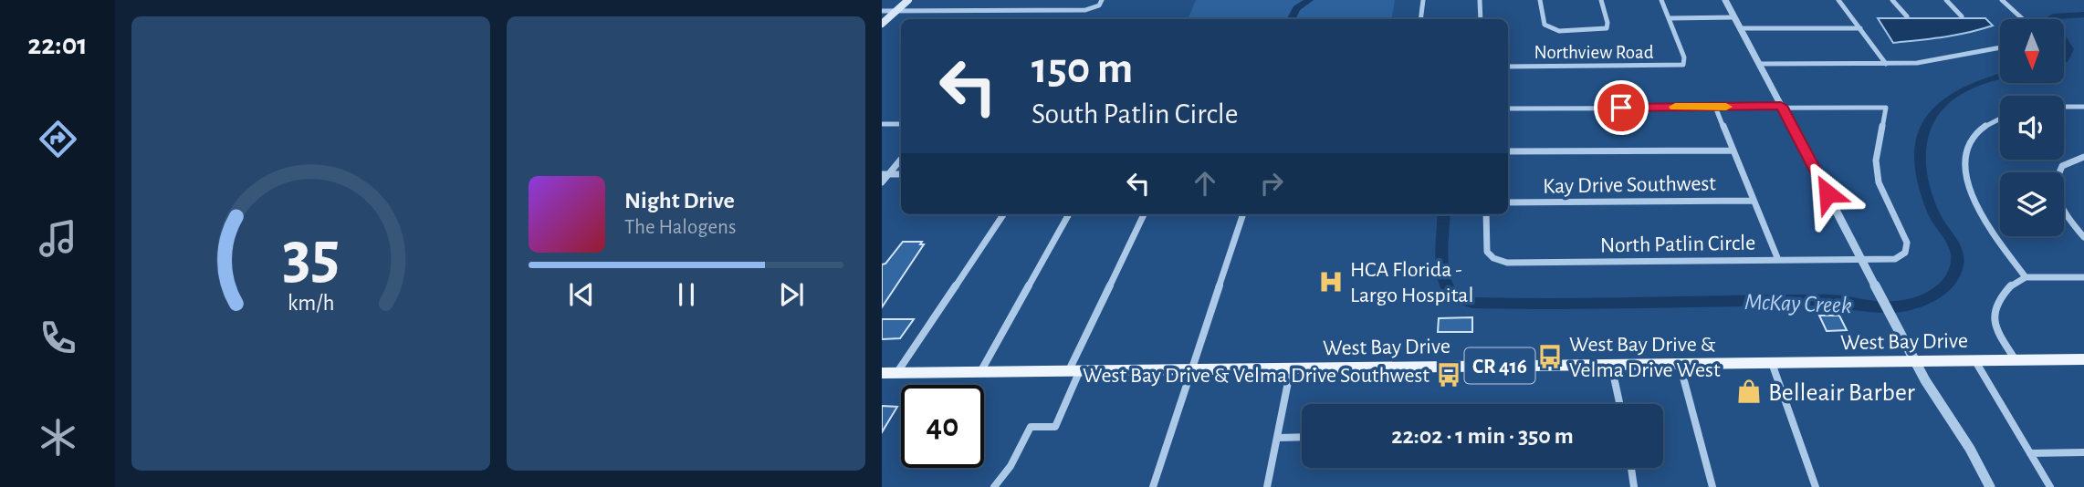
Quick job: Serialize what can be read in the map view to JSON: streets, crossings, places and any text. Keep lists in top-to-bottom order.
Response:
{
  "streets": {
    "main road": ["West Bay Drive", "CR 416"],
    "street": ["Northview Road", "Kay Drive Southwest", "North Patlin Circle"]
  },
  "water": ["McKay Creek"],
  "places": {
    "hospital": ["HCA Florida - Largo Hospital"],
    "bus stop": ["West Bay Drive & Velma Drive West", "West Bay Drive & Velma Drive Southwest"],
    "shop": ["Belleair Barber"]
  },
  "north": "bottom",
  "page": {
    "tabs": "22:01",
    "turn": ["150 m", "South Patlin Circle"],
    "song": ["Night Drive", "The Halogens"],
    "limit": "40",
    "trip": "22:02 · 1 min · 350 m",
    "gauge": ["35", "km/h"]
  }
}
